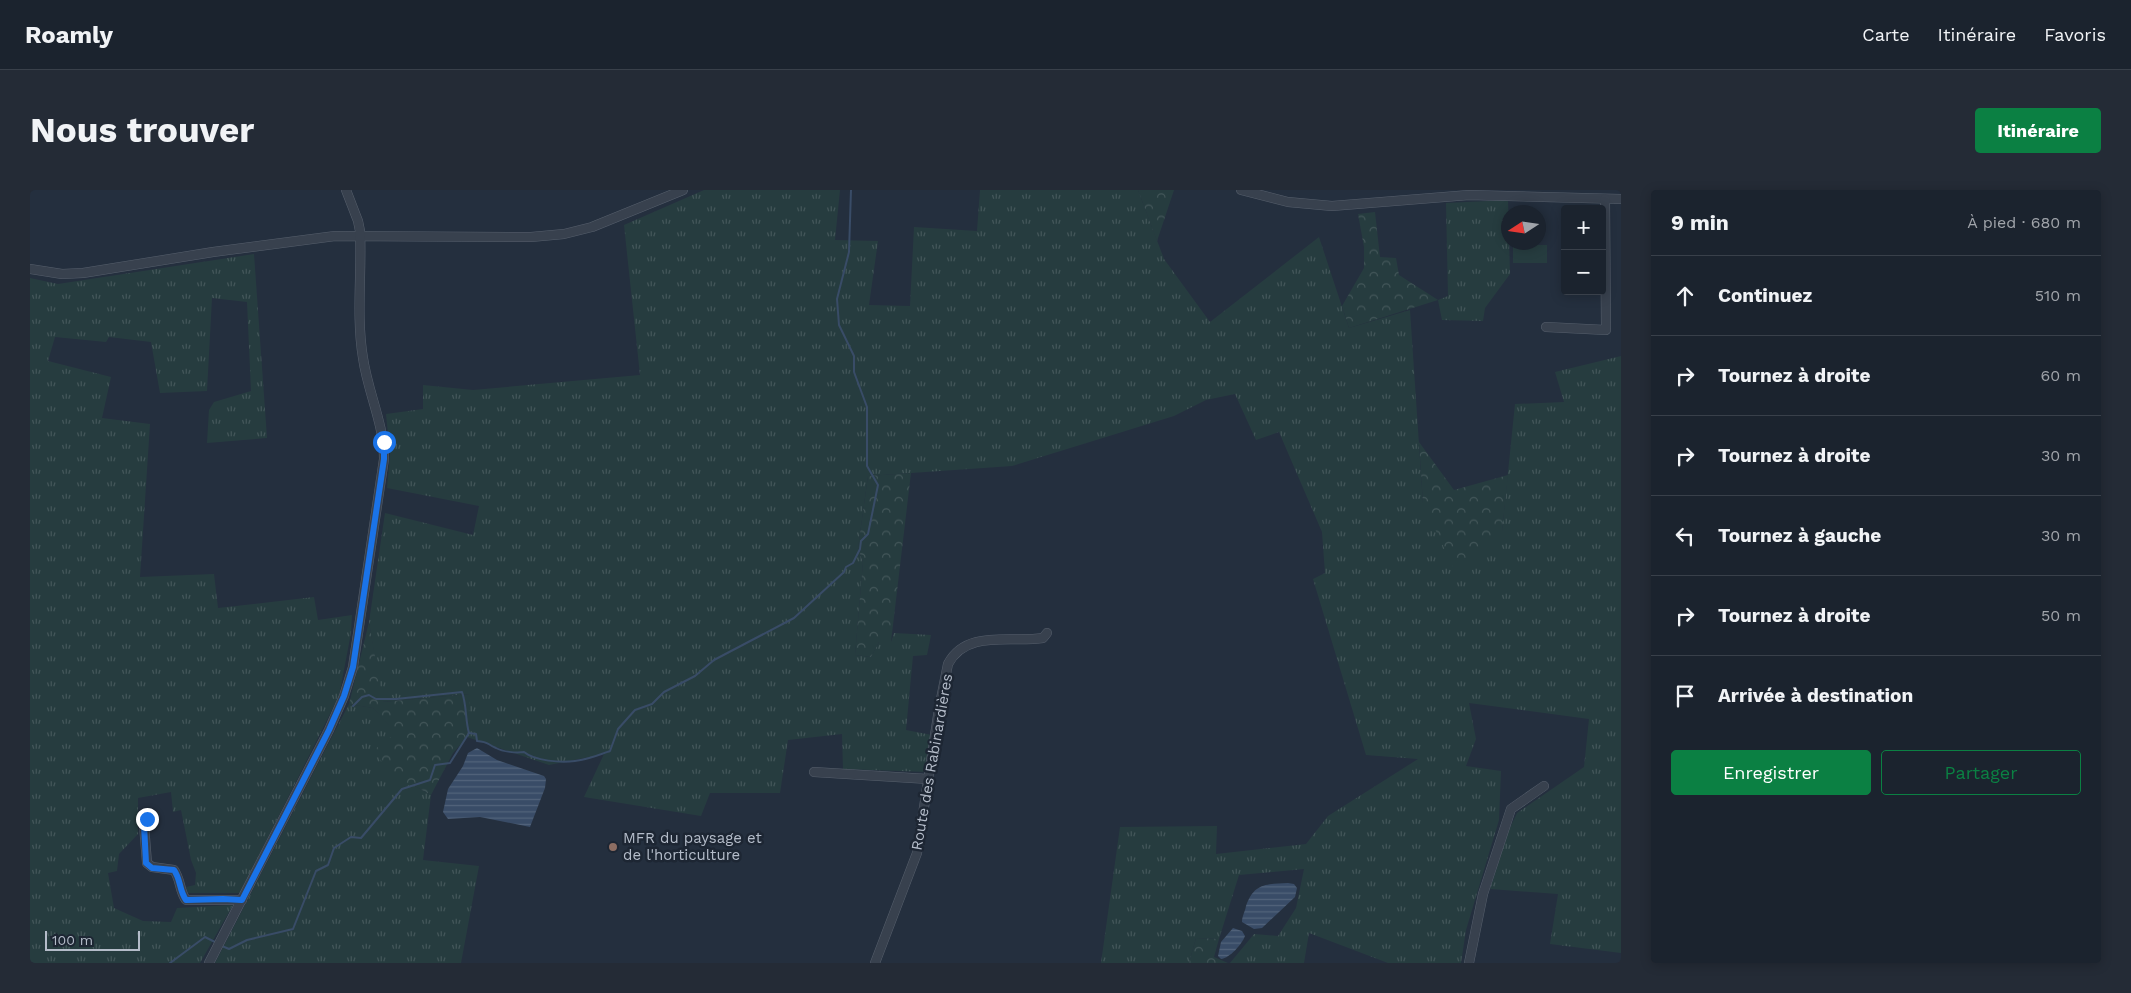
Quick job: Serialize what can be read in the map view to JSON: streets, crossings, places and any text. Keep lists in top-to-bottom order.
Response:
{
  "streets": {
    "street": ["Route des Rabinardières"]
  },
  "places": ["MFR du paysage et de l'horticulture"],
  "scale_bar": "100 m",
  "north": "left",
  "page": {
    "header": "Roamly",
    "nav": ["Carte", "Itinéraire", "Favoris"],
    "buttons": [
      "Itinéraire",
      ["Enregistrer", "Partager"]
    ],
    "title": "Nous trouver",
    "heading": ["9 min", "À pied · 680 m"],
    "map_buttons": ["+", "−"],
    "list": [
      ["Continuez", "510 m"],
      ["Tournez à droite", "60 m"],
      ["Tournez à droite", "30 m"],
      ["Tournez à gauche", "30 m"],
      ["Tournez à droite", "50 m"],
      "Arrivée à destination"
    ],
    "scale": "100 m"
  }
}
